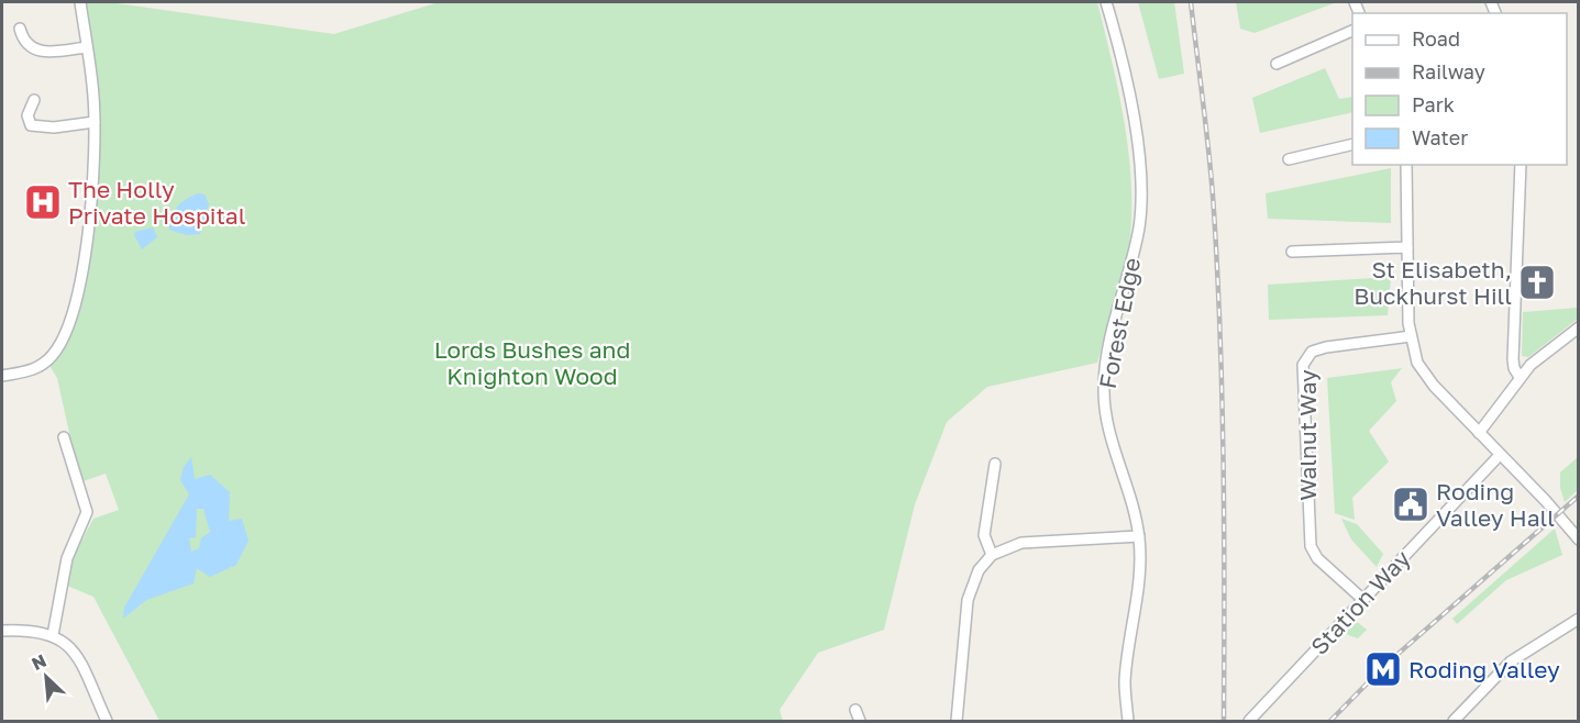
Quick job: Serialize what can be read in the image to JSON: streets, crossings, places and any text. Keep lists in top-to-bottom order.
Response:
{
  "streets": {
    "street": ["Forest Edge", "Walnut Way", "Station Way"]
  },
  "crossings": [
    ["Walnut Way", "Station Way"]
  ],
  "parks": ["Lords Bushes and Knighton Wood"],
  "places": {
    "hospital": ["The Holly Private Hospital"],
    "church": ["St Elisabeth, Buckhurst Hill"],
    "public building": ["Roding Valley Hall"],
    "metro station": ["Roding Valley"]
  },
  "legend": [
    "Road",
    "Railway",
    "Park",
    "Water"
  ],
  "north": "top left"
}
